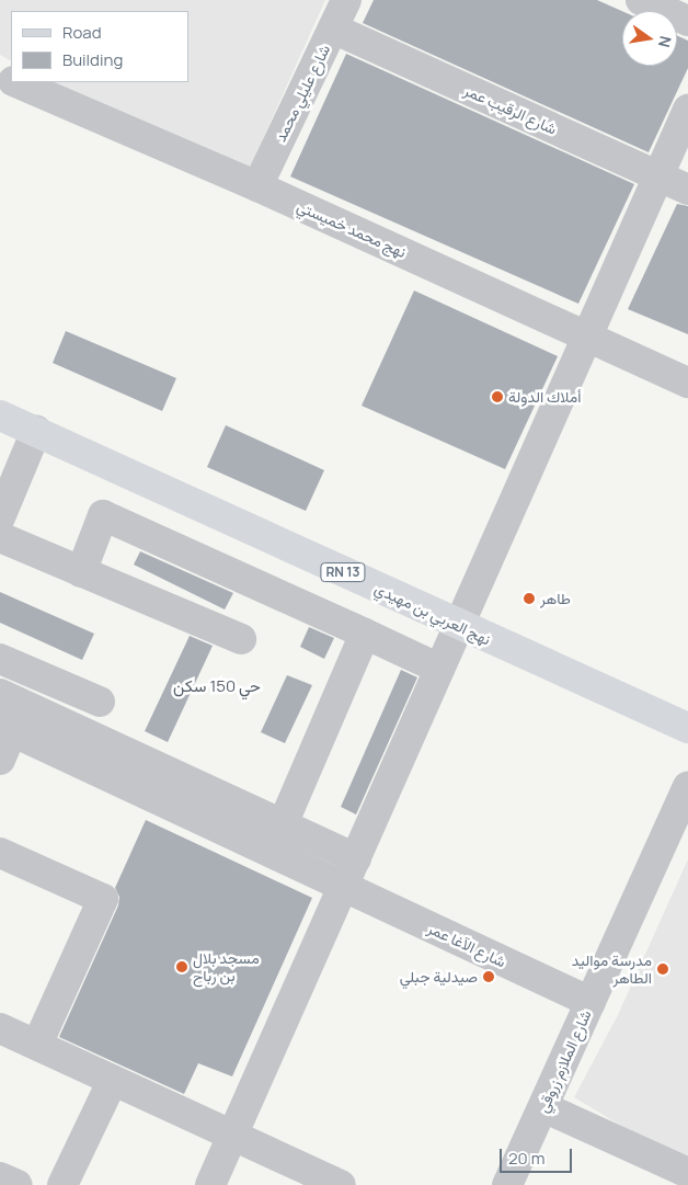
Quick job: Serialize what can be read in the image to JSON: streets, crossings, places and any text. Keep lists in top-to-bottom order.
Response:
{
  "streets": {
    "main road": ["RN 13", "نهج العربي بن مهيدي"],
    "street": [
      "شارع عليلي محمد",
      "شارع الرقيب عمر",
      "نهج محمد خميستي",
      "شارع الآغا عمر",
      "شارع الملازم زروقي"
    ]
  },
  "crossings": [
    ["شارع عليلي محمد", "شارع الرقيب عمر"],
    ["شارع عليلي محمد", "نهج محمد خميستي"],
    ["شارع الآغا عمر", "شارع الملازم زروقي"]
  ],
  "districts": ["حي 150 سكن"],
  "places": [
    "أملاك الدولة",
    "طاهر",
    "مسجد بلال بن رباح",
    "مدرسة مواليد الطاهر",
    "صيدلية جبلي"
  ],
  "legend": ["Road", "Building"],
  "scale_bar": "20 m",
  "north": "right"
}
